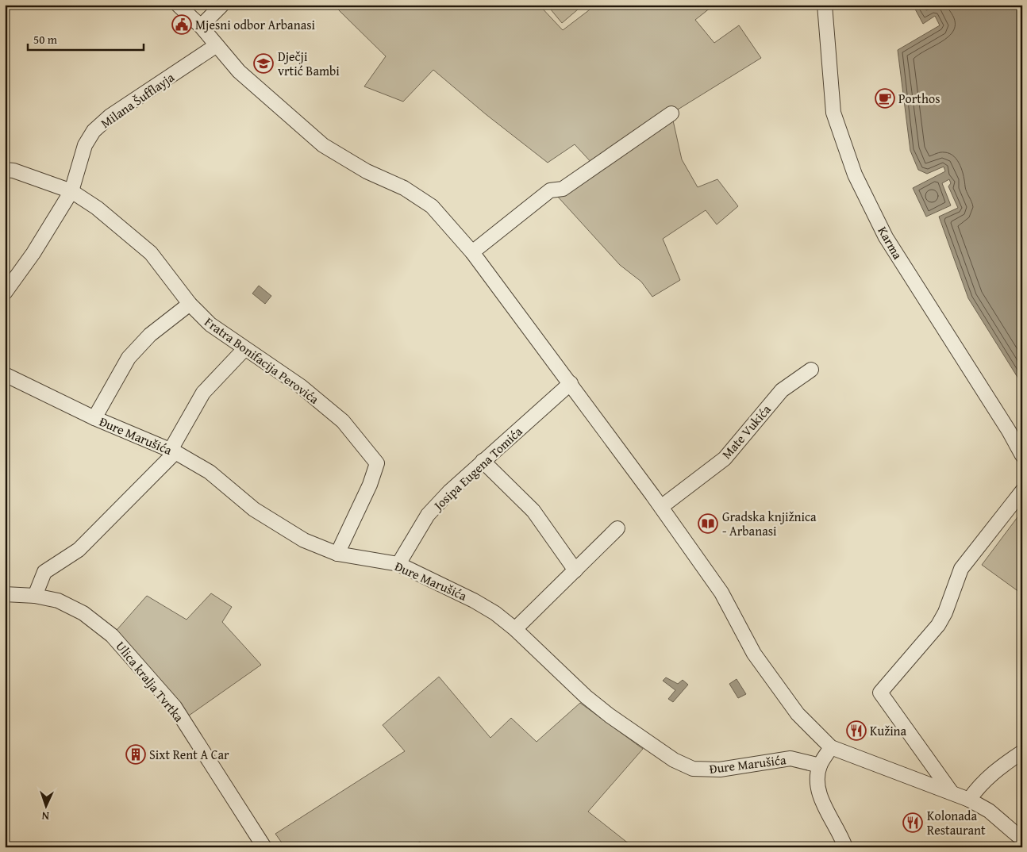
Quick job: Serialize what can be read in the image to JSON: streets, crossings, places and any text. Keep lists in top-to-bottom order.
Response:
{
  "streets": {
    "street": [
      "Milana Šufflayja",
      "Karma",
      "Fratra Bonifacija Perovića",
      "Mate Vukića",
      "Đure Marušića",
      "Josipa Eugena Tomića",
      "Ulica kralja Tvrtka"
    ]
  },
  "crossings": [
    ["Milana Šufflayja", "Fratra Bonifacija Perovića"],
    ["Fratra Bonifacija Perovića", "Đure Marušića"],
    ["Đure Marušića", "Josipa Eugena Tomića"]
  ],
  "places": {
    "public building": ["Mjesni odbor Arbanasi"],
    "school or university": ["Dječji vrtić Bambi"],
    "cafe": ["Porthos"],
    "library": ["Gradska knjižnica - Arbanasi"],
    "restaurant": ["Kužina", "Kolonada Restaurant"],
    "building": ["Sixt Rent A Car"]
  },
  "scale_bar": "50 m",
  "north": "bottom"
}
